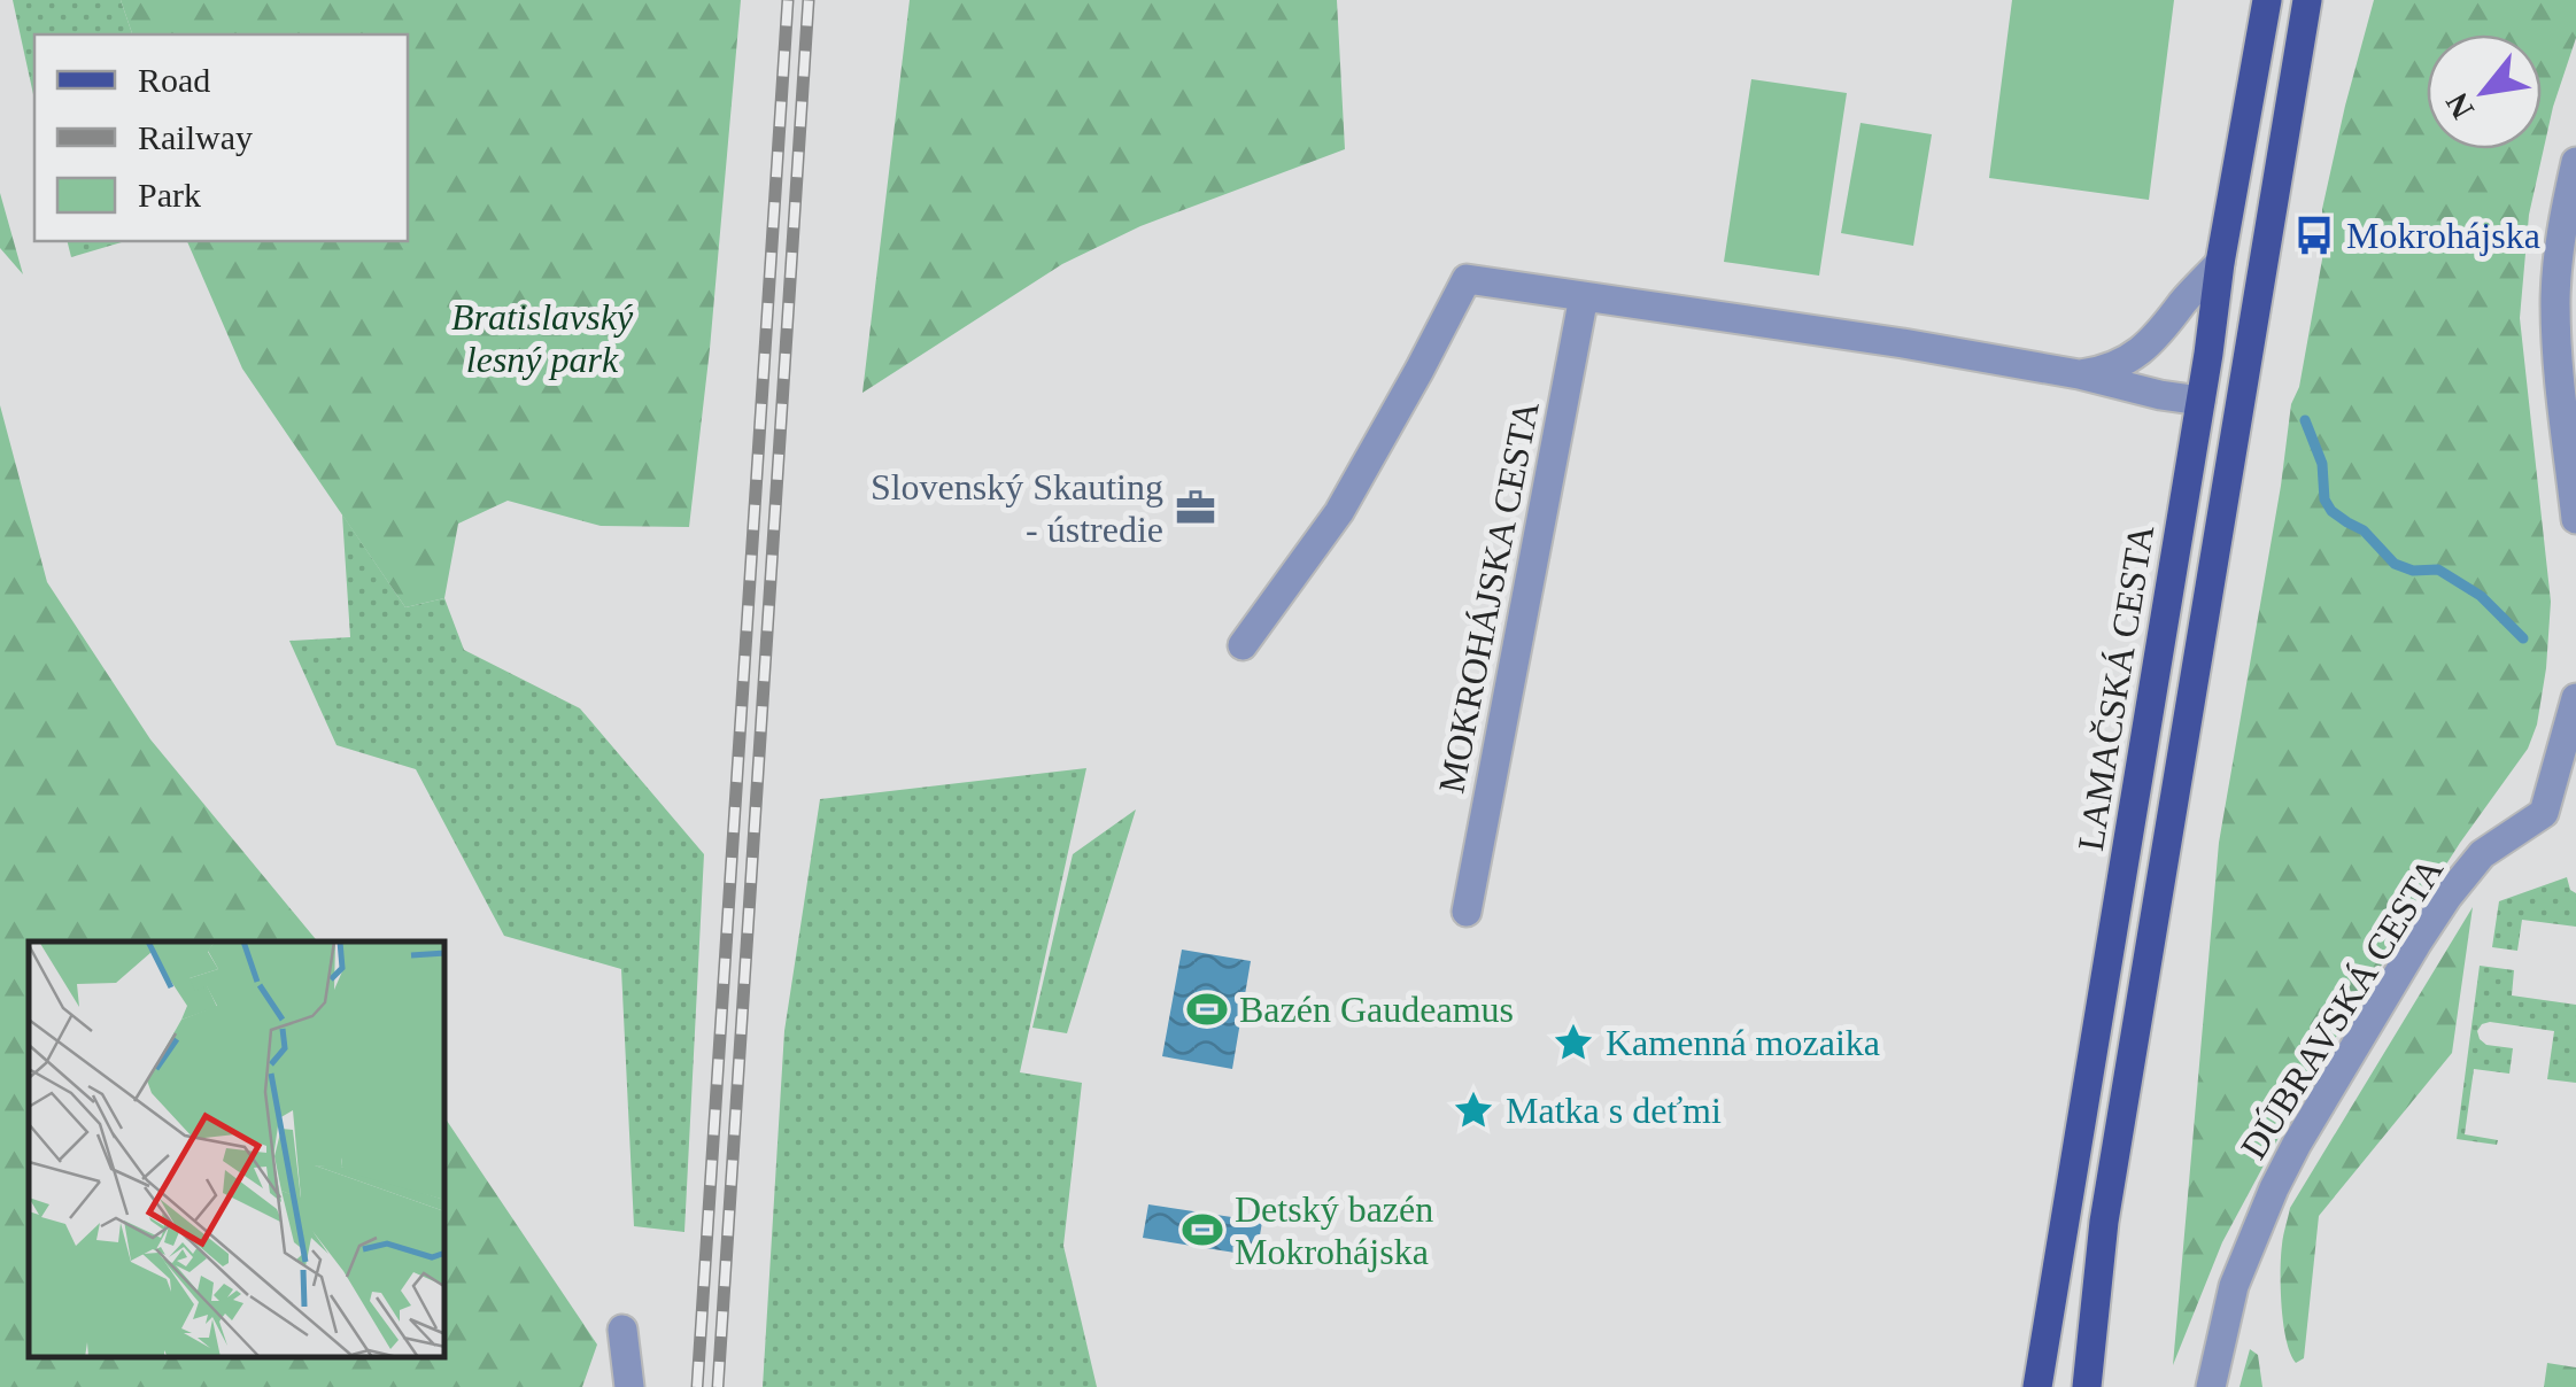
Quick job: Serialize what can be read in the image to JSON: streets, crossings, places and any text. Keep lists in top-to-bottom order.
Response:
{
  "streets": {
    "main road": ["LAMAČSKÁ CESTA"],
    "street": ["MOKROHÁJSKA CESTA", "DÚBRAVSKÁ CESTA"]
  },
  "parks": ["Bratislavský lesný park"],
  "places": {
    "bus stop": ["Mokrohájska"],
    "office": ["Slovenský Skauting - ústredie"],
    "sports": ["Bazén Gaudeamus", "Detský bazén Mokrohájska"],
    "place": ["Kamenná mozaika", "Matka s deťmi"]
  },
  "legend": ["Road", "Railway", "Park"],
  "north": "bottom left"
}
